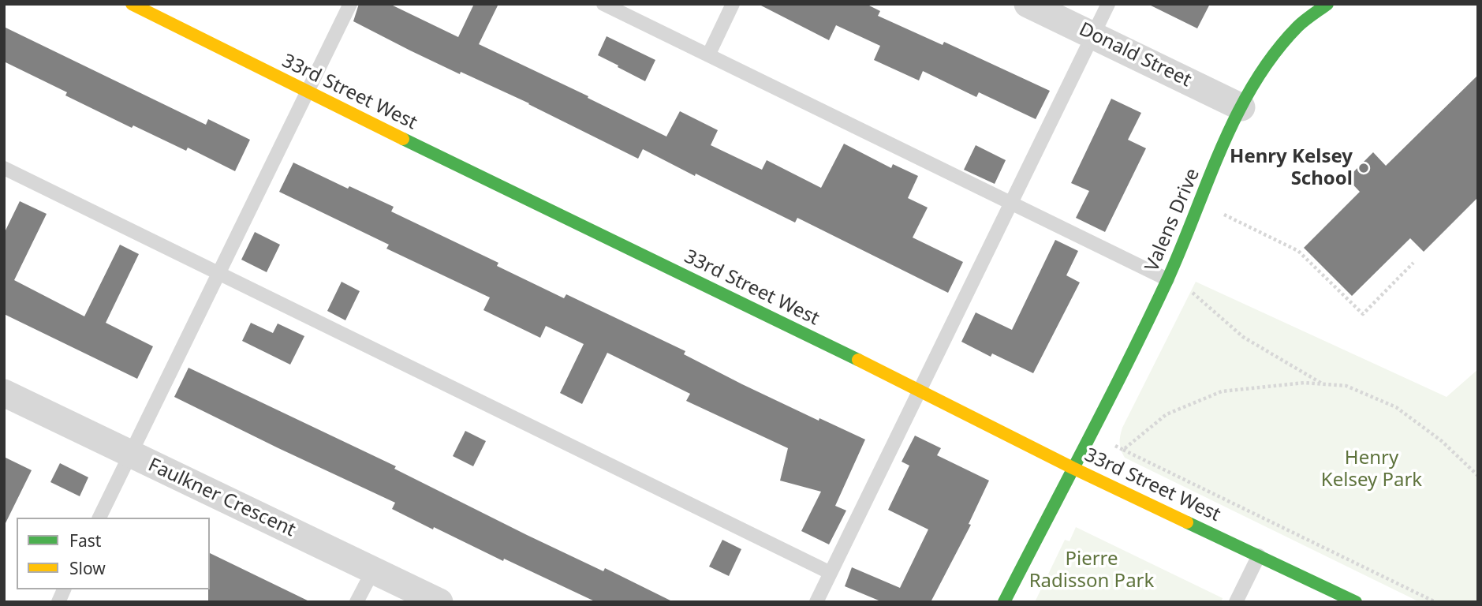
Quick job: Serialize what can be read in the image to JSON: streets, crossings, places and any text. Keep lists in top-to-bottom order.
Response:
{
  "streets": {
    "main road": ["33rd Street West", "Valens Drive"],
    "street": ["Donald Street", "Faulkner Crescent"]
  },
  "crossings": [
    ["Donald Street", "Valens Drive"],
    ["33rd Street West", "Valens Drive"]
  ],
  "parks": ["Henry Kelsey Park", "Pierre Radisson Park"],
  "places": ["Henry Kelsey School"],
  "legend": ["Fast", "Slow"]
}
